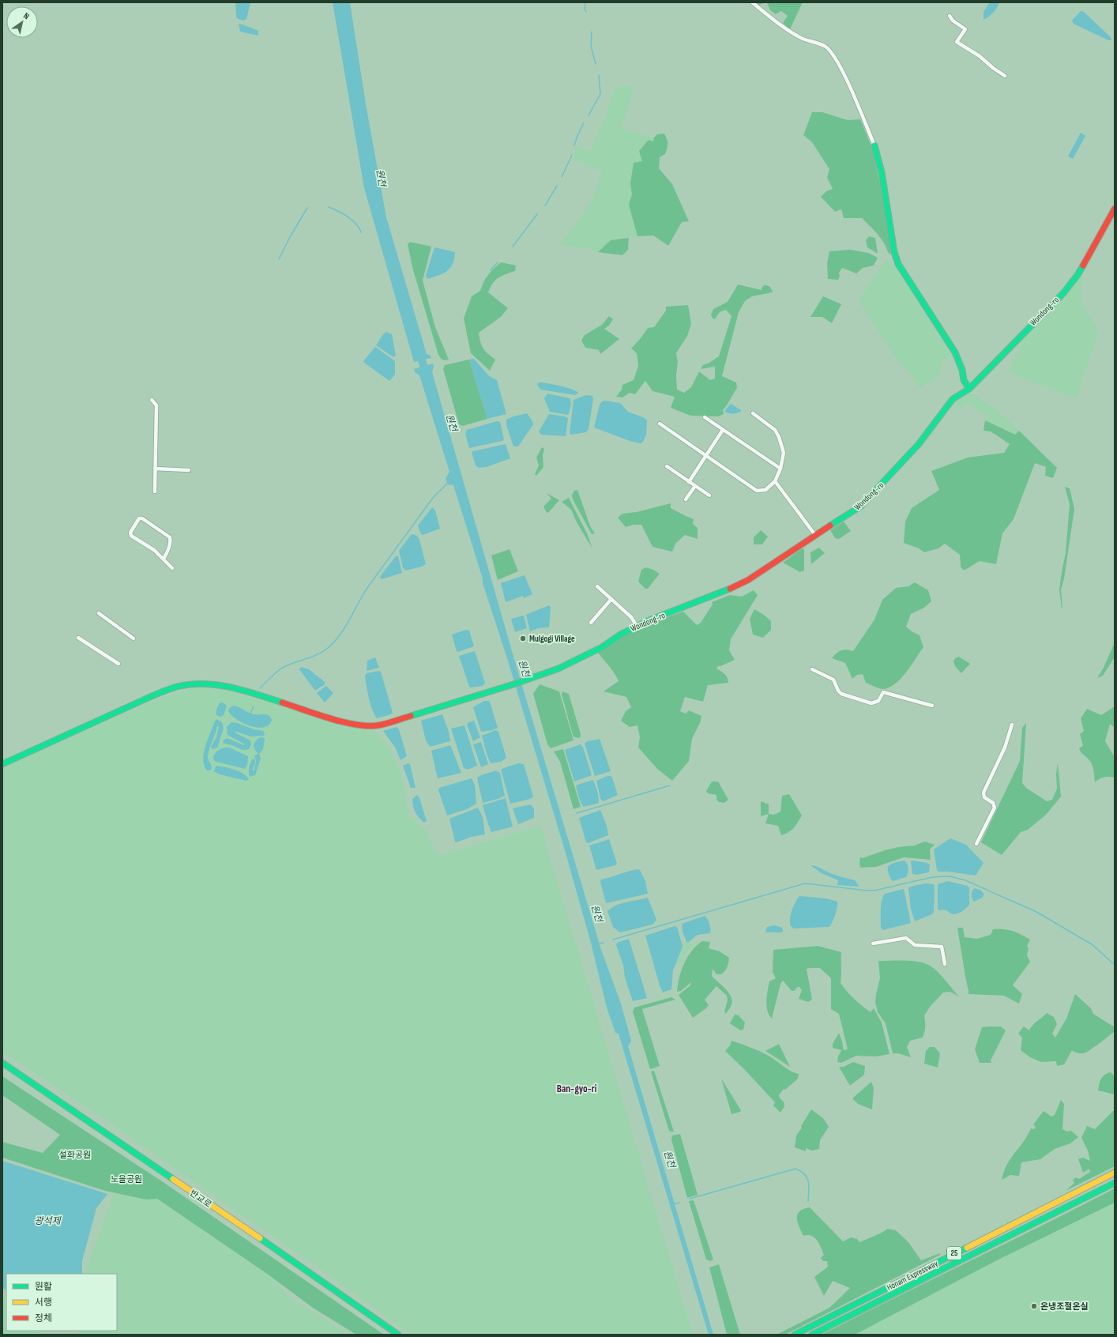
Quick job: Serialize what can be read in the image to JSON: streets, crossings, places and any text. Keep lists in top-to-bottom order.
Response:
{
  "streets": {
    "main road": [
      "Wondong-ro",
      "반교로",
      "25",
      "Honam Expressway"
    ]
  },
  "districts": ["Ban-gyo-ri"],
  "water": ["원천", "광석제"],
  "parks": ["설화공원", "노을공원"],
  "places": ["Mulgogi Village", "온냉조절온실"],
  "legend": ["원활", "서행", "정체"],
  "north": "top right"
}
